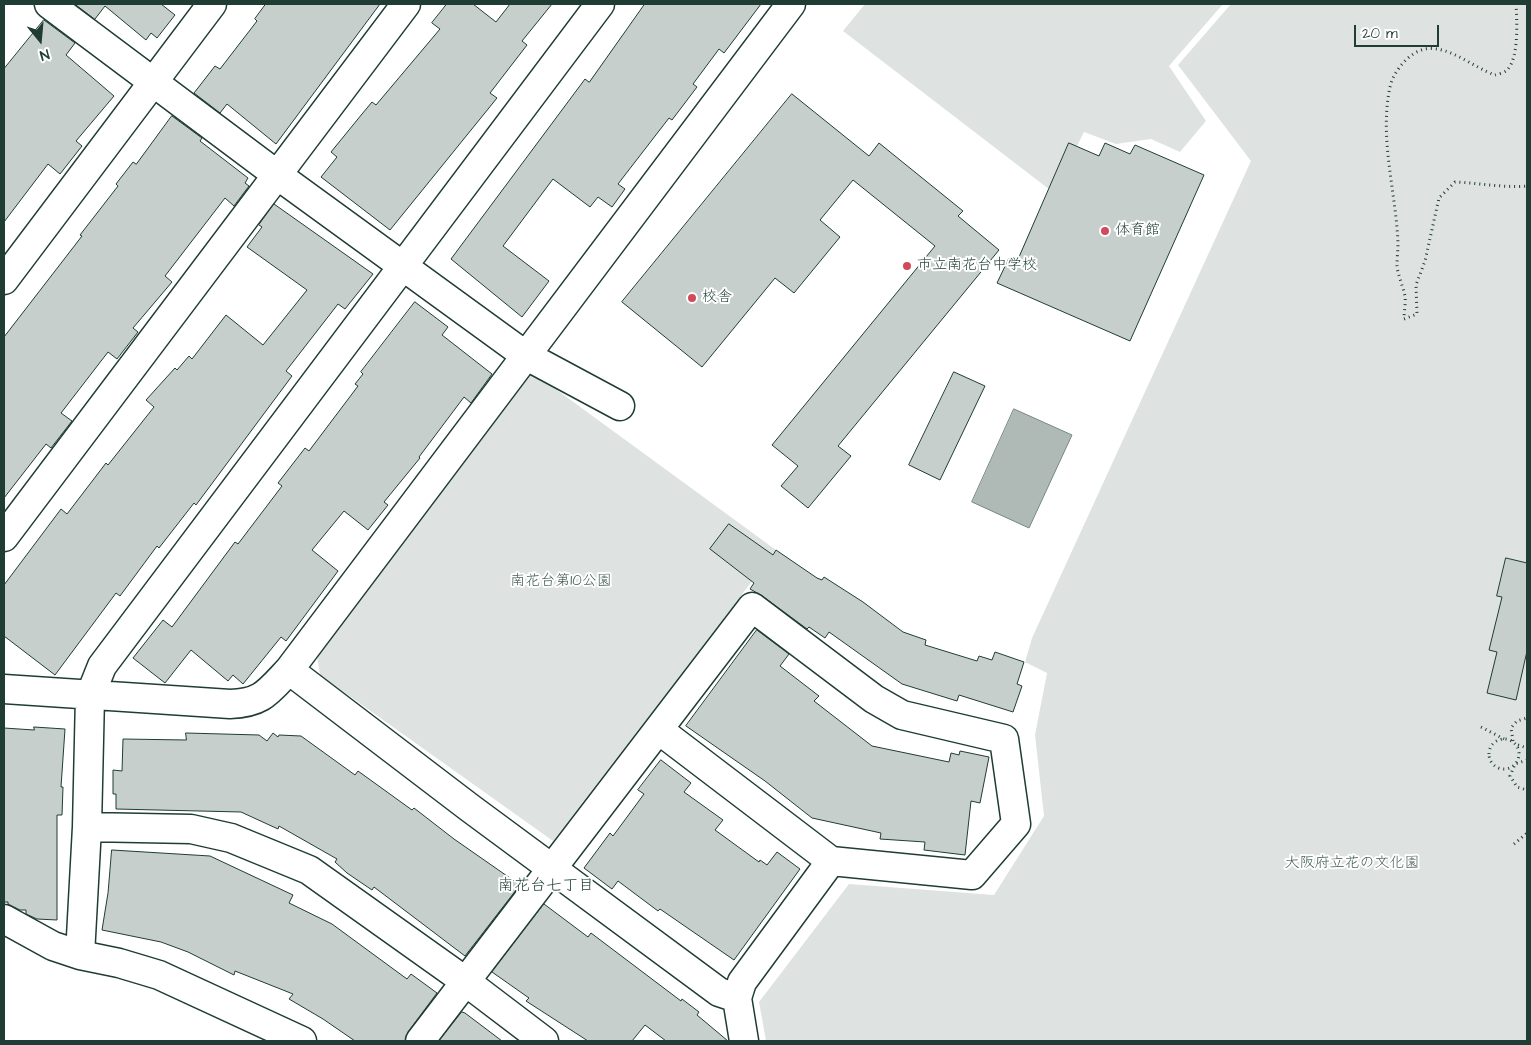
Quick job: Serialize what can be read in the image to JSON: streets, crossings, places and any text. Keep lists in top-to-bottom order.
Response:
{
  "districts": ["南花台七丁目"],
  "parks": ["南花台第10公園", "大阪府立花の文化園"],
  "places": ["体育館", "市立南花台中学校", "校舎"],
  "scale_bar": "20 m",
  "north": "bottom"
}
